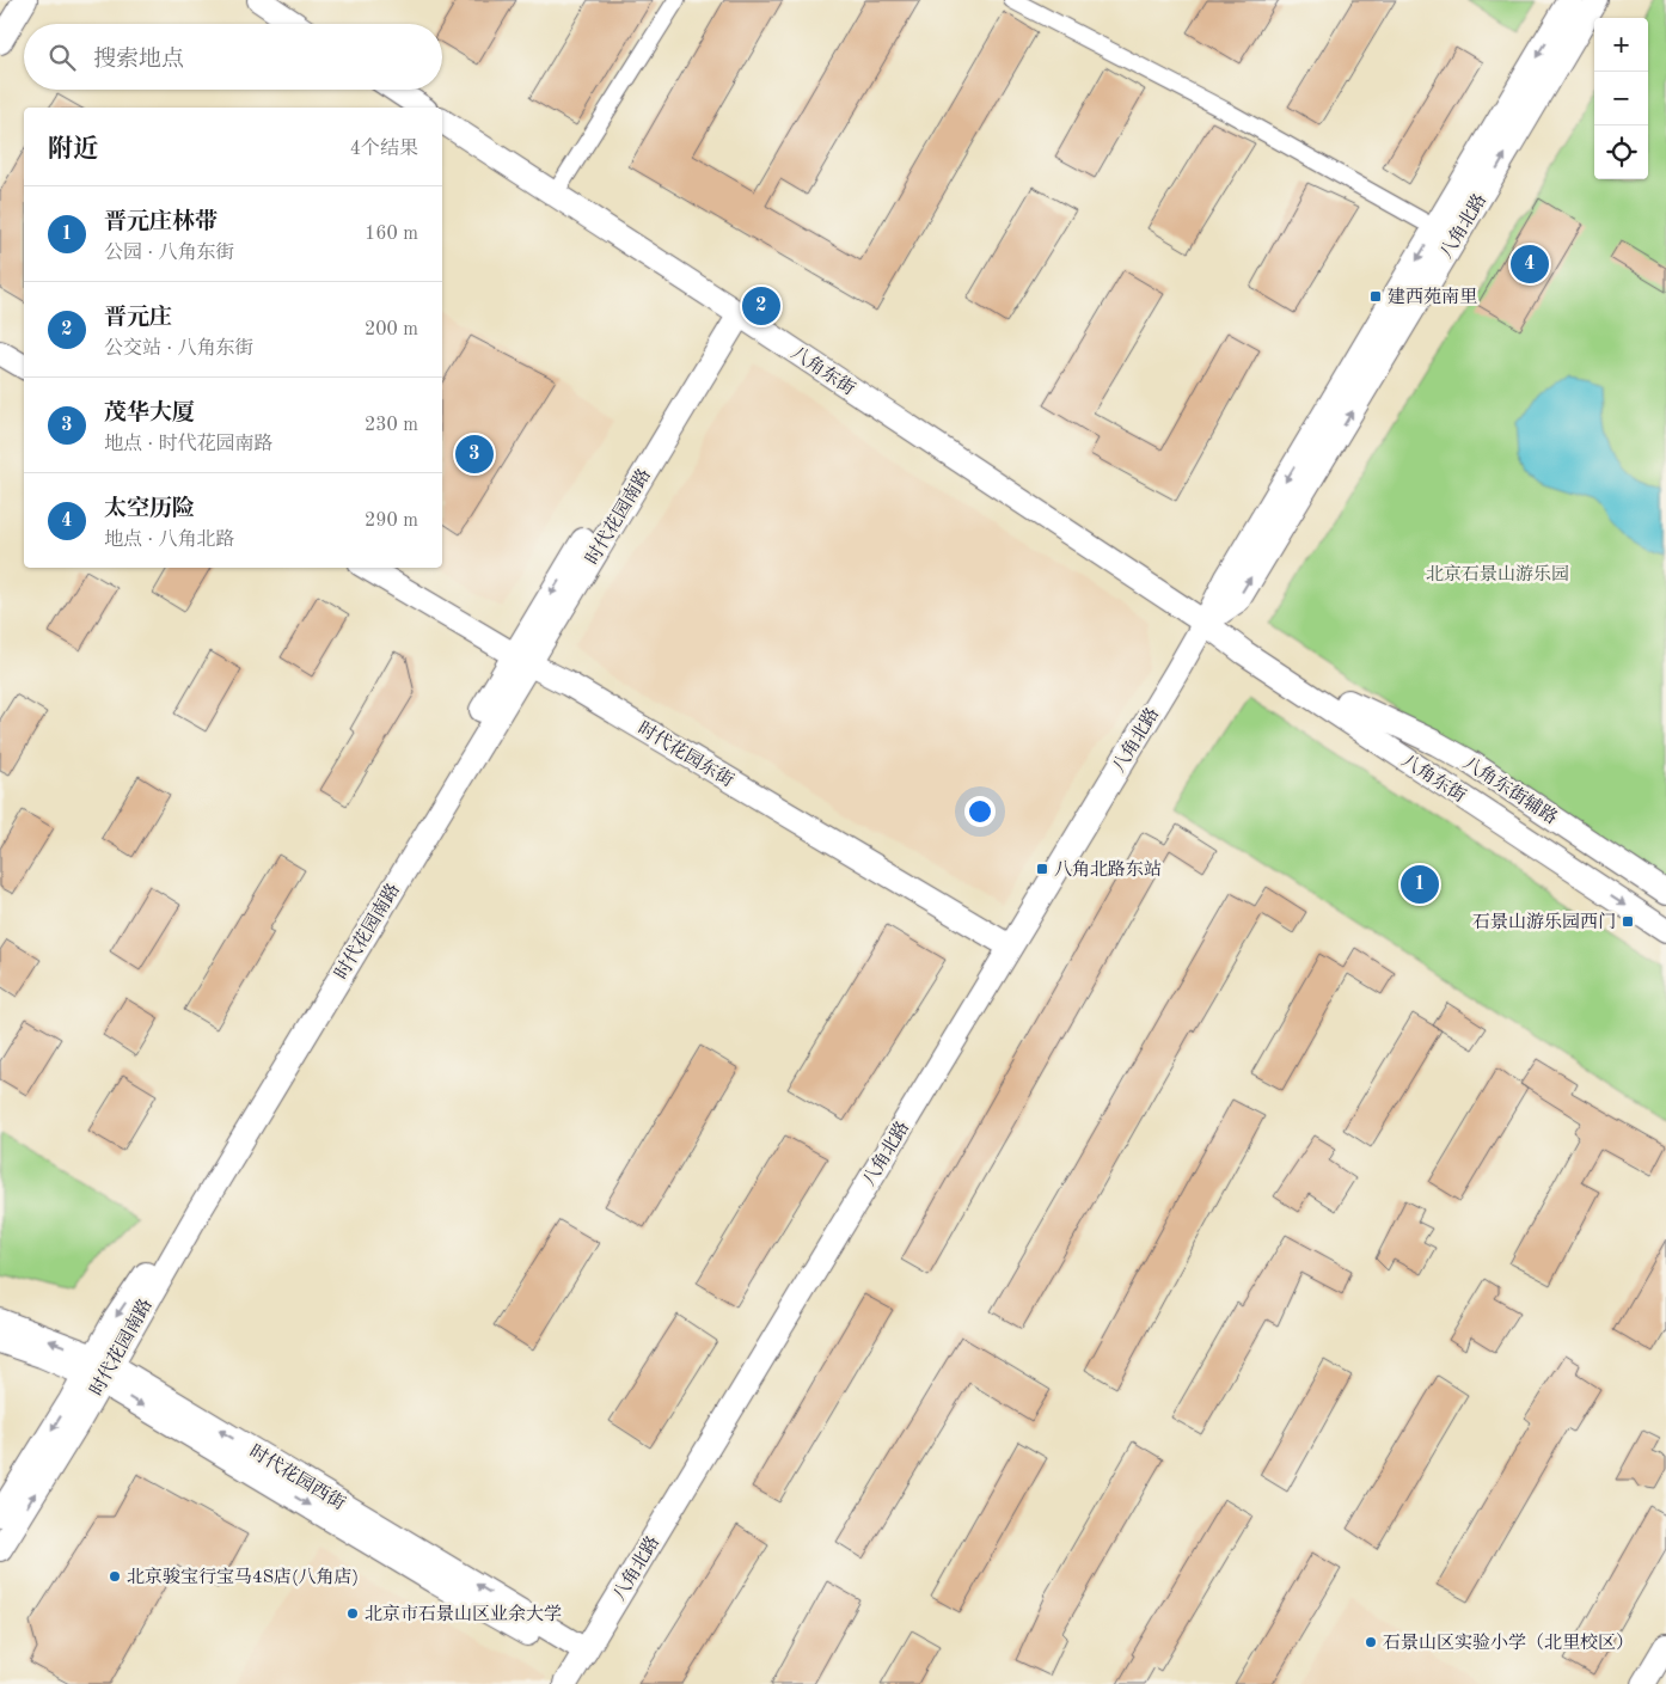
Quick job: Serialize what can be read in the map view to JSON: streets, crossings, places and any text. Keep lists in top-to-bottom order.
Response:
{
  "streets": {
    "street": [
      "八角北路",
      "八角东街",
      "时代花园南路",
      "时代花园东街",
      "八角东街辅路",
      "时代花园西街"
    ]
  },
  "crossings": [
    ["八角北路", "八角东街"],
    ["八角北路", "时代花园东街"],
    ["八角北路", "时代花园西街"],
    ["八角东街", "时代花园南路"],
    ["八角东街", "八角东街辅路"],
    ["时代花园南路", "时代花园东街"],
    ["时代花园南路", "时代花园西街"]
  ],
  "parks": ["北京石景山游乐园"],
  "places": {
    "transit": ["建西苑南里", "八角北路东站", "石景山游乐园西门"],
    "other": ["北京骏宝行宝马4S店(八角店)", "北京市石景山区业余大学", "石景山区实验小学（北里校区）"]
  },
  "page": {
    "map_buttons": ["+", "−"],
    "search": "搜索地点",
    "heading": ["附近", "4个结果"],
    "list": [
      {
        "mark": "1",
        "name": "晋元庄林带",
        "note": "公园 · 八角东街",
        "value": "160 m"
      },
      {
        "mark": "2",
        "name": "晋元庄",
        "note": "公交站 · 八角东街",
        "value": "200 m"
      },
      {
        "mark": "3",
        "name": "茂华大厦",
        "note": "地点 · 时代花园南路",
        "value": "230 m"
      },
      {
        "mark": "4",
        "name": "太空历险",
        "note": "地点 · 八角北路",
        "value": "290 m"
      }
    ],
    "pins": [
      "4",
      "2",
      "3",
      "1"
    ]
  }
}
